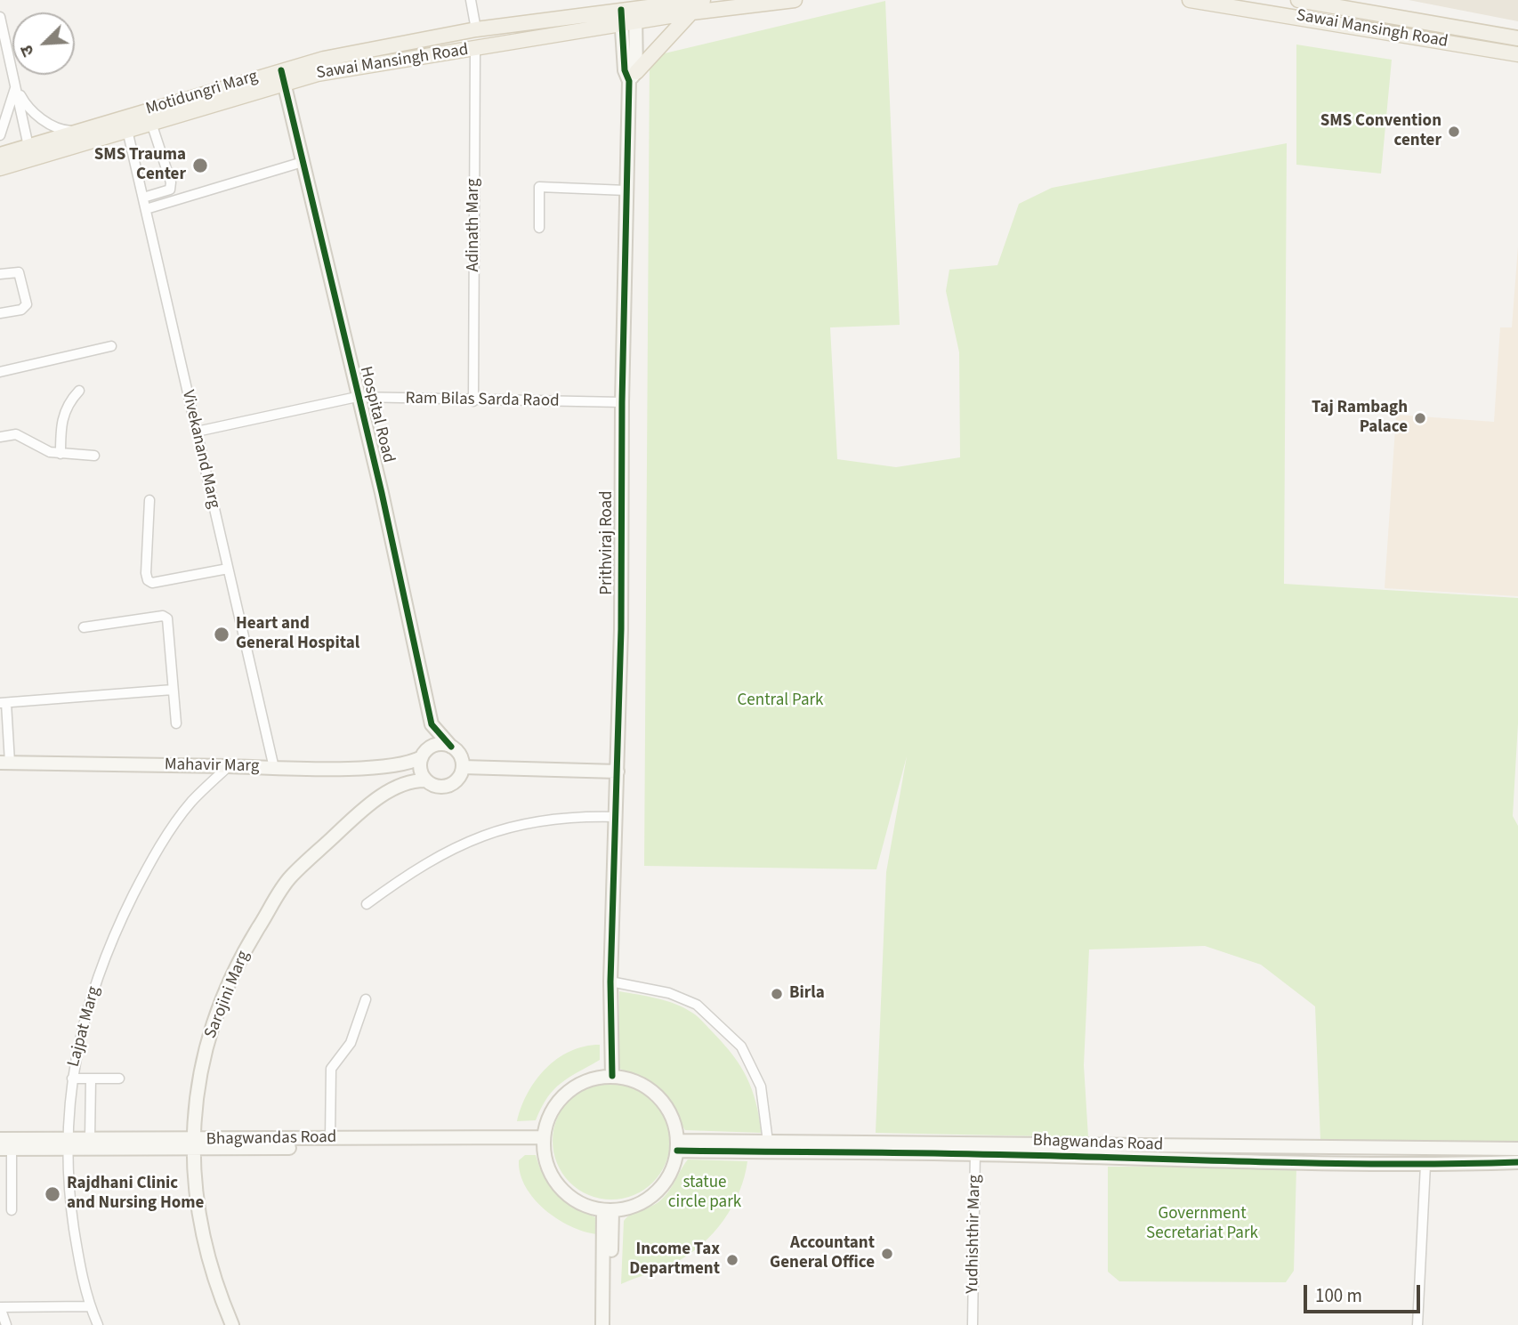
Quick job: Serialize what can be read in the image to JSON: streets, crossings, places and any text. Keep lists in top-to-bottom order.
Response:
{
  "streets": {
    "main road": ["Sawai Mansingh Road", "Motidungri Marg"],
    "street": [
      "Adinath Marg",
      "Ram Bilas Sarda Raod",
      "Hospital Road",
      "Vivekanand Marg",
      "Prithviraj Road",
      "Mahavir Marg",
      "Sarojini Marg",
      "Lajpat Marg",
      "Bhagwandas Road",
      "Yudhishthir Marg"
    ]
  },
  "crossings": [
    ["Sawai Mansingh Road", "Motidungri Marg"],
    ["Sawai Mansingh Road", "Adinath Marg"],
    ["Sawai Mansingh Road", "Hospital Road"],
    ["Sawai Mansingh Road", "Vivekanand Marg"],
    ["Sawai Mansingh Road", "Prithviraj Road"],
    ["Motidungri Marg", "Hospital Road"],
    ["Motidungri Marg", "Prithviraj Road"],
    ["Adinath Marg", "Ram Bilas Sarda Raod"],
    ["Ram Bilas Sarda Raod", "Hospital Road"],
    ["Ram Bilas Sarda Raod", "Vivekanand Marg"],
    ["Ram Bilas Sarda Raod", "Prithviraj Road"],
    ["Hospital Road", "Mahavir Marg"],
    ["Hospital Road", "Sarojini Marg"],
    ["Vivekanand Marg", "Mahavir Marg"],
    ["Prithviraj Road", "Bhagwandas Road"],
    ["Mahavir Marg", "Sarojini Marg"],
    ["Mahavir Marg", "Lajpat Marg"],
    ["Sarojini Marg", "Bhagwandas Road"],
    ["Lajpat Marg", "Bhagwandas Road"],
    ["Bhagwandas Road", "Yudhishthir Marg"]
  ],
  "parks": ["Central Park", "statue circle park", "Government Secretariat Park"],
  "places": [
    "SMS Convention center",
    "SMS Trauma Center",
    "Taj Rambagh Palace",
    "Heart and General Hospital",
    "Birla",
    "Rajdhani Clinic and Nursing Home",
    "Accountant General Office",
    "Income Tax Department"
  ],
  "scale_bar": "100 m",
  "north": "bottom left"
}
